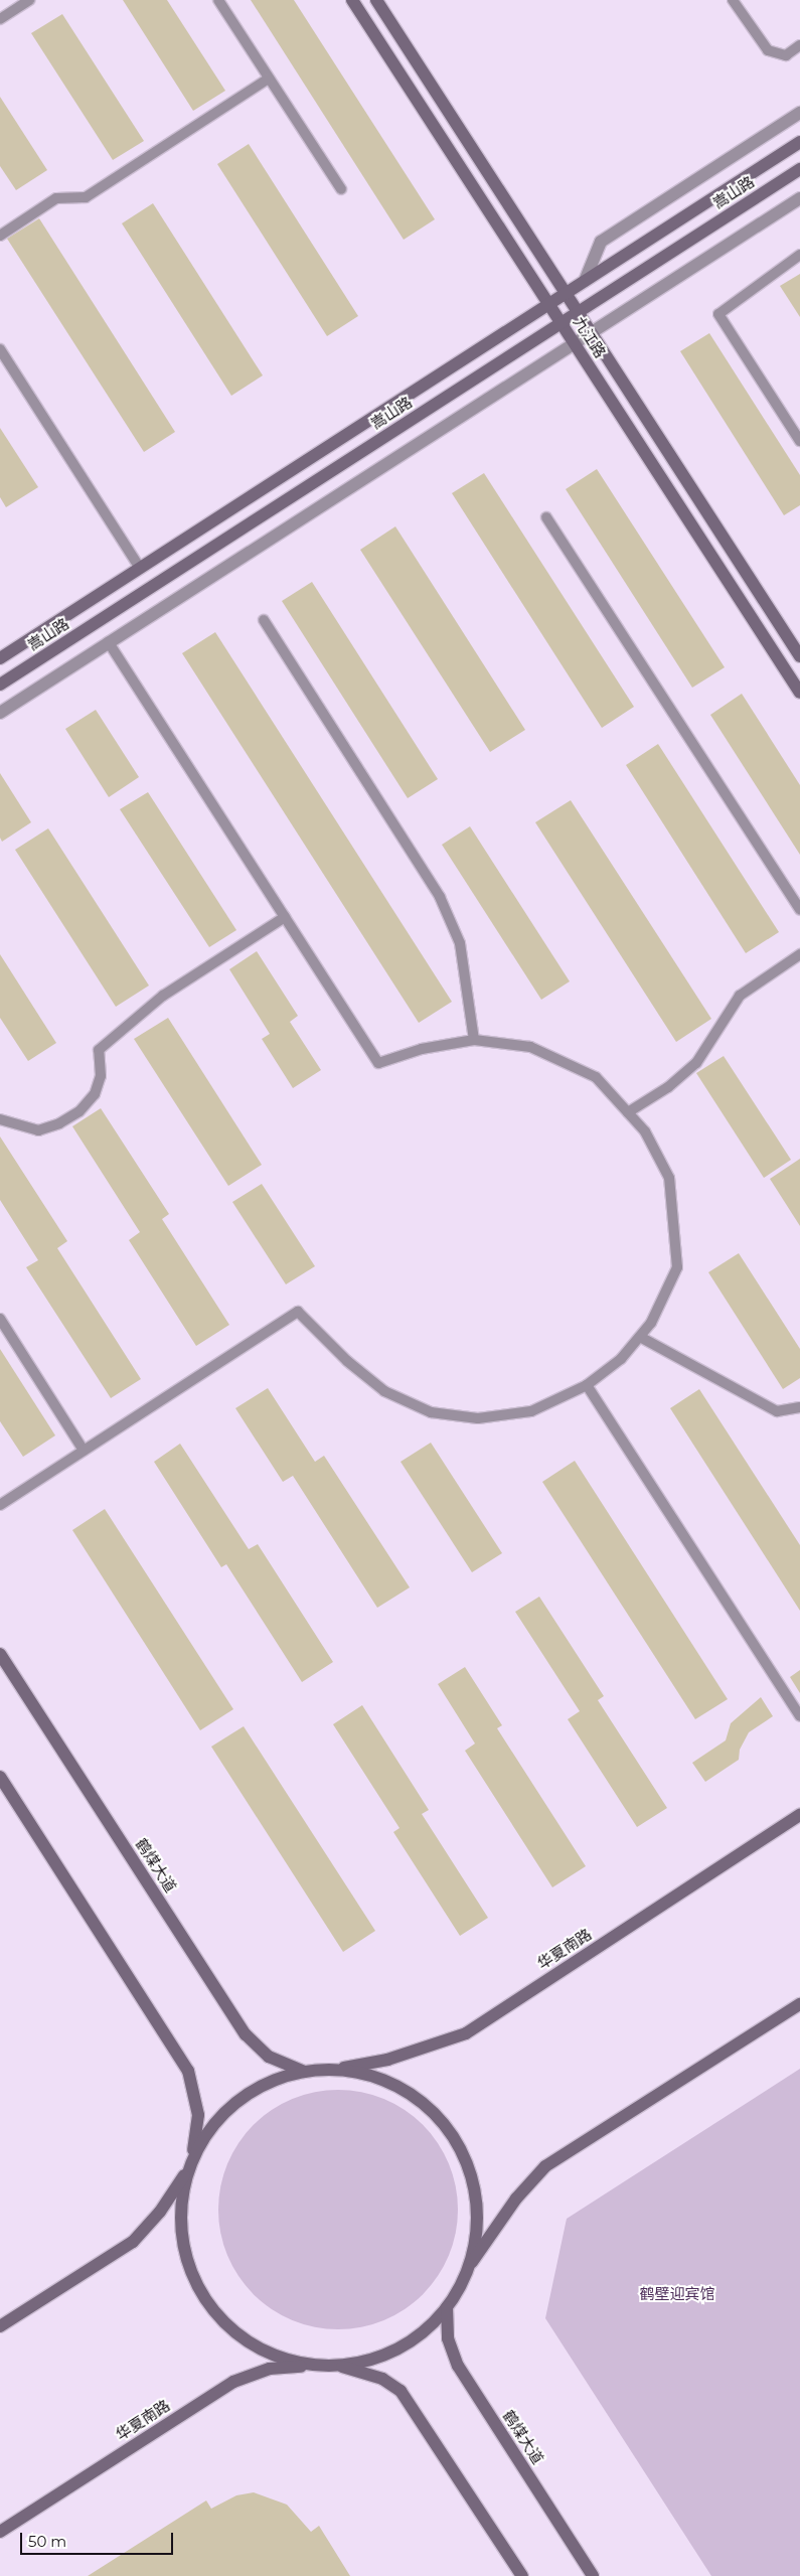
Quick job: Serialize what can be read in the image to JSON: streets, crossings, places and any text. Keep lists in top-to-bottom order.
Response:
{
  "streets": {
    "street": [
      "嵩山路",
      "九江路",
      "鹤煤大道",
      "华夏南路"
    ]
  },
  "crossings": [
    ["嵩山路", "九江路"],
    ["鹤煤大道", "华夏南路"]
  ],
  "parks": ["鹤壁迎宾馆"],
  "scale_bar": "50 m"
}
